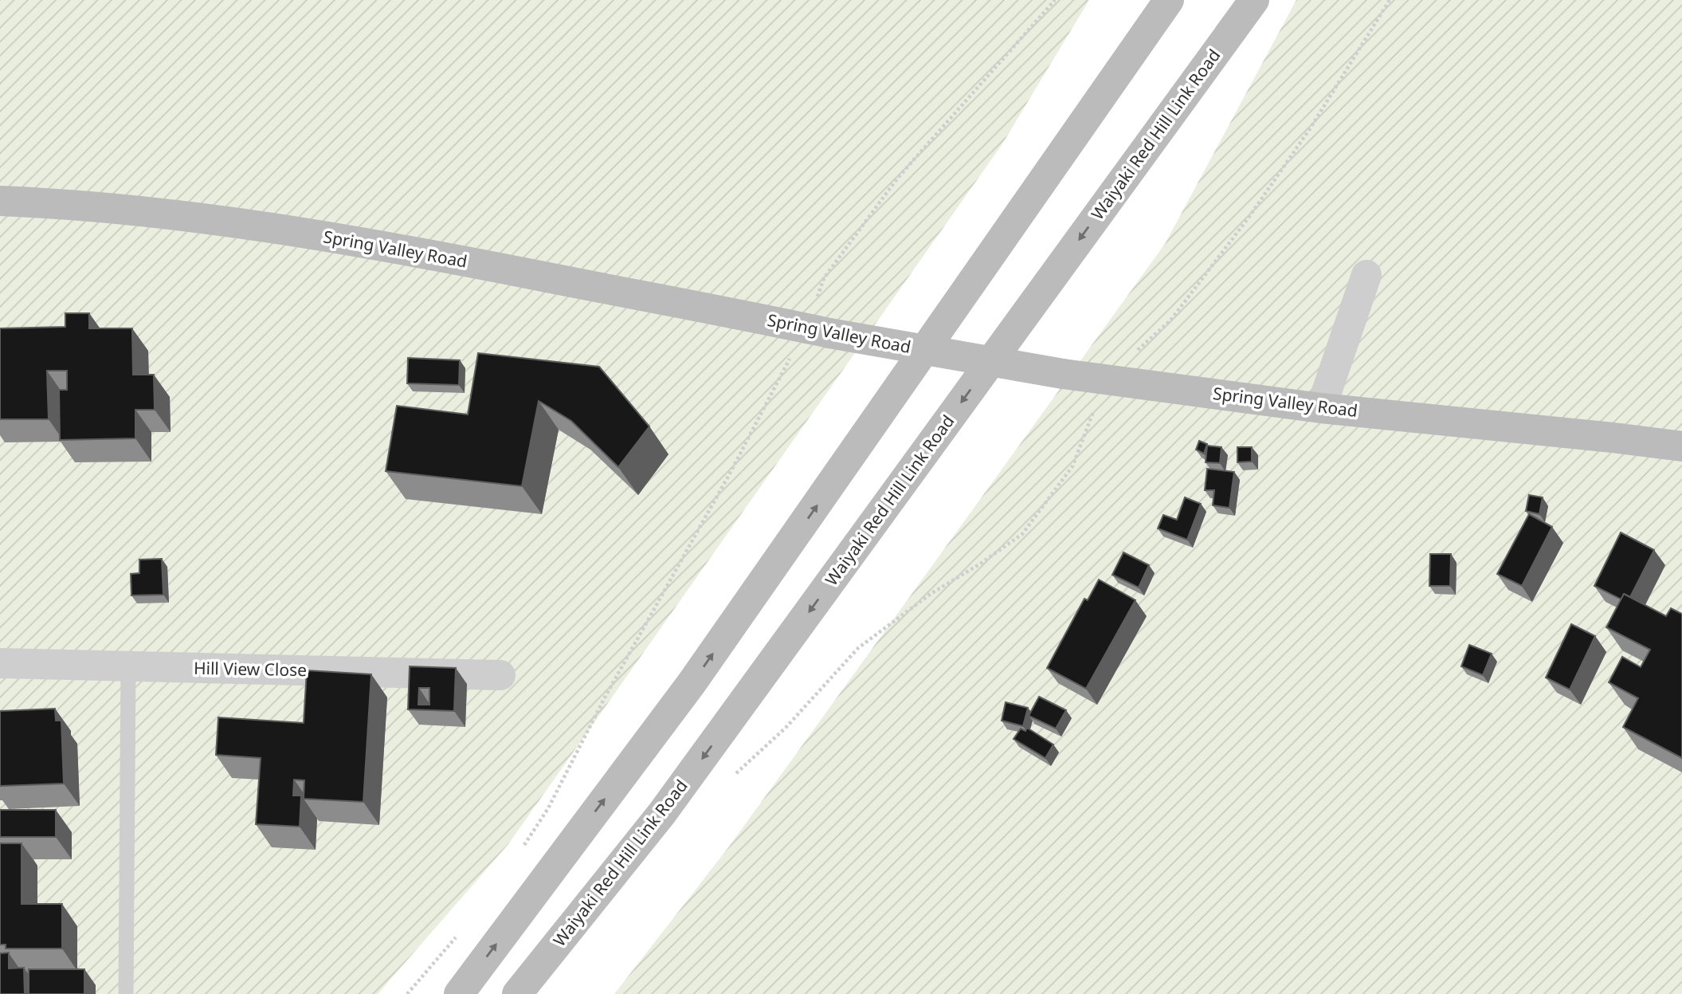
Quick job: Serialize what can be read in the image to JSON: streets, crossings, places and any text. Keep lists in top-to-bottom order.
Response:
{
  "streets": {
    "main road": ["Waiyaki Red Hill Link Road", "Spring Valley Road"],
    "street": ["Hill View Close"]
  }
}
